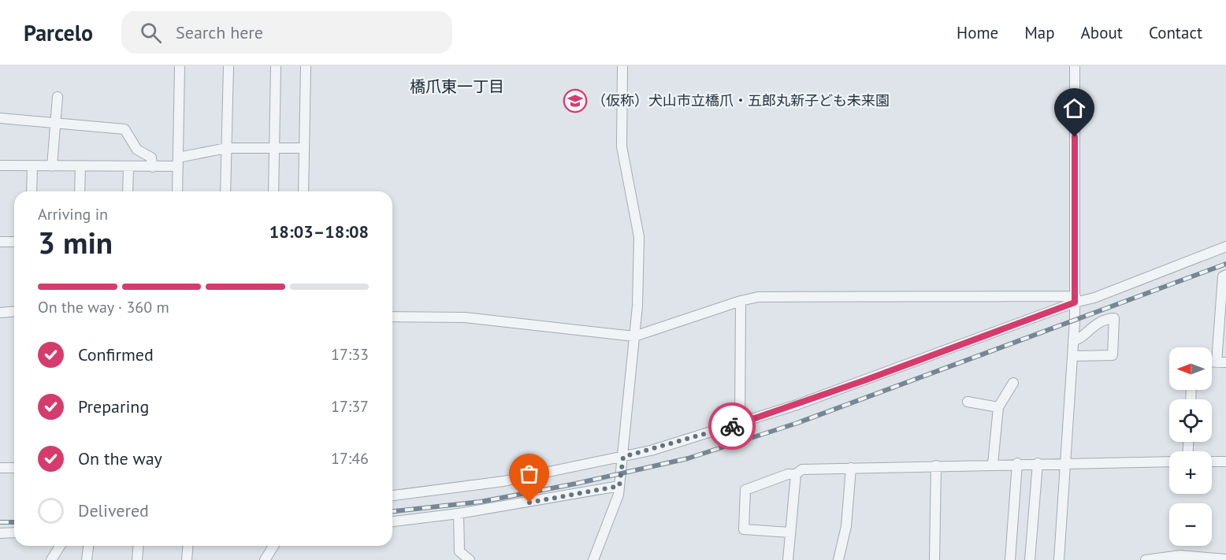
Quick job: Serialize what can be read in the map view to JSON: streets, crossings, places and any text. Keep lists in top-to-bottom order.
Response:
{
  "districts": ["橋爪東一丁目"],
  "places": {
    "school or university": ["（仮称）犬山市立橋爪・五郎丸新子ども未来園"]
  },
  "north": "left",
  "page": {
    "header": "Parcelo",
    "search": "Search here",
    "nav": [
      "Home",
      "Map",
      "About",
      "Contact"
    ],
    "heading": ["3 min", "Arriving in", "18:03–18:08"],
    "bar": "On the way · 360 m",
    "list": [
      ["Confirmed", "17:33"],
      ["Preparing", "17:37"],
      ["On the way", "17:46"],
      "Delivered"
    ],
    "map_buttons": ["+", "−"]
  }
}
